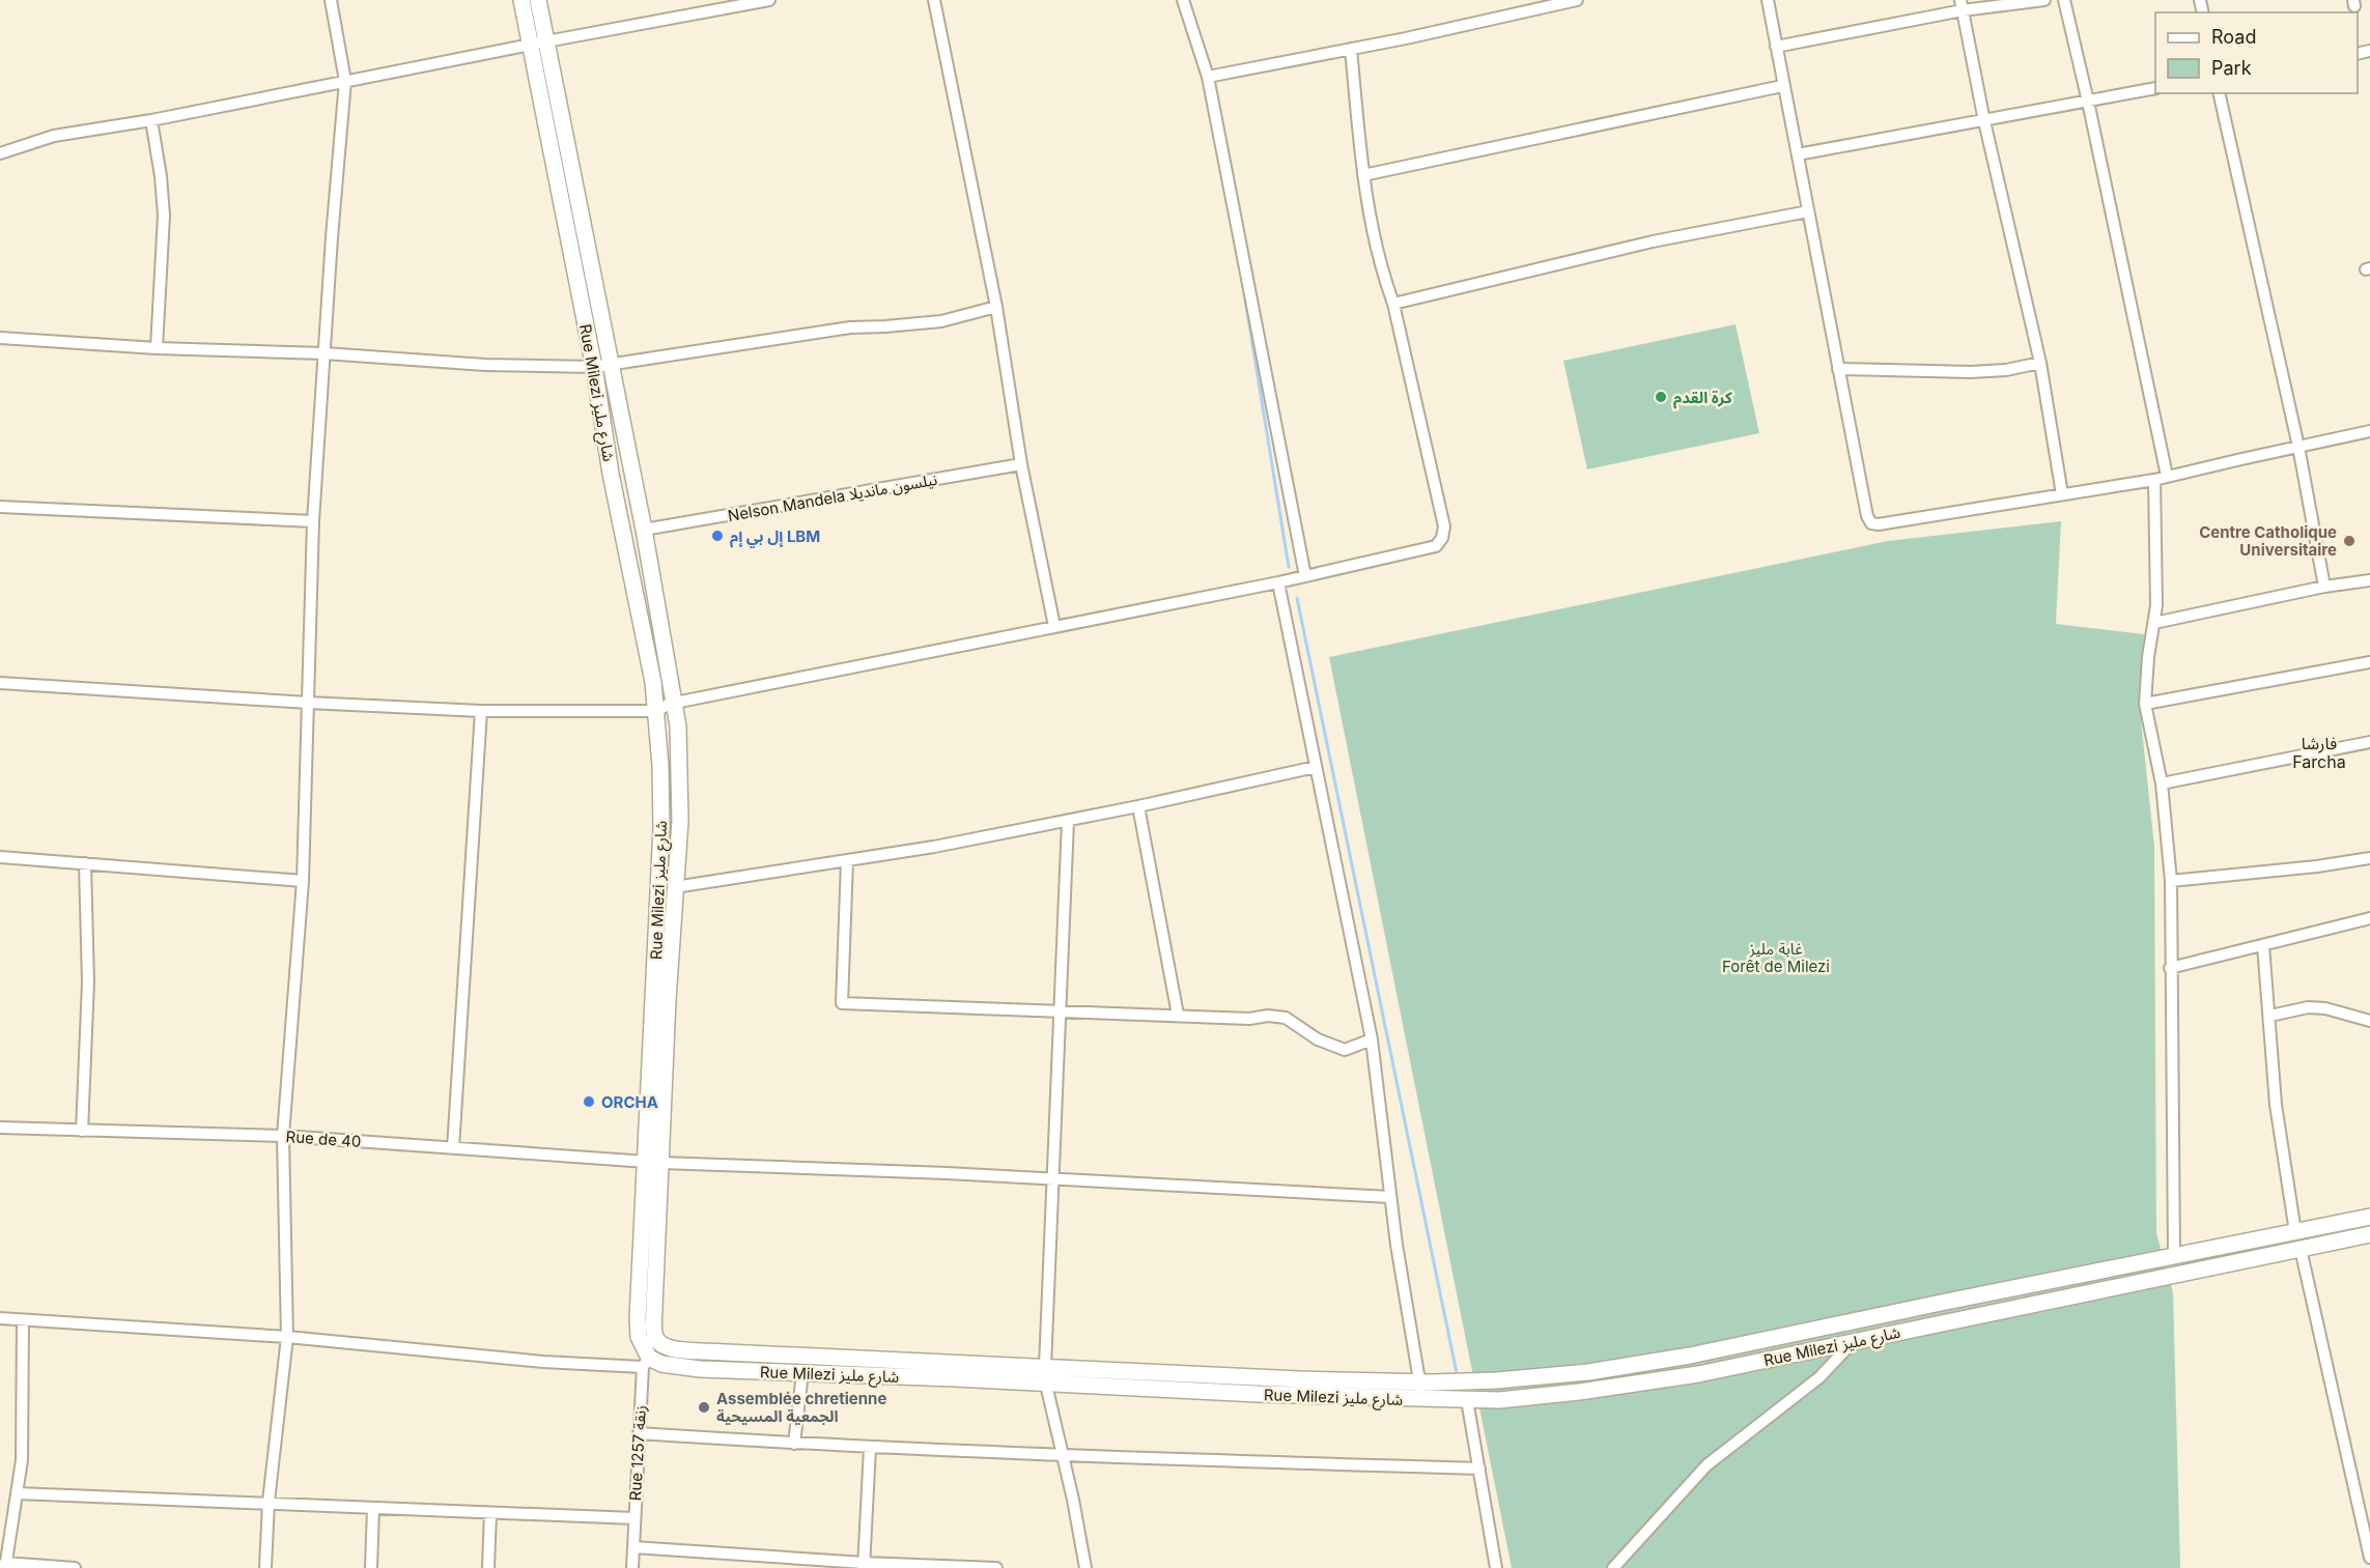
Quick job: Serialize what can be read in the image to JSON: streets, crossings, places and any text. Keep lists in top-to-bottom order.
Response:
{
  "streets": {
    "street": [
      "Rue Milezi شارع مليز",
      "Nelson Mandela نيلسون مانديلا",
      "Rue de 40",
      "Rue 1257 زنقة"
    ]
  },
  "crossings": [
    ["Rue Milezi شارع مليز", "Nelson Mandela نيلسون مانديلا"],
    ["Rue Milezi شارع مليز", "Rue de 40"],
    ["Rue Milezi شارع مليز", "Rue 1257 زنقة"]
  ],
  "districts": ["فارشا Farcha"],
  "parks": ["غابة مليز Forêt de Milezi"],
  "places": [
    "كرة القدم",
    "إل بي إم LBM",
    "Centre Catholique Universitaire",
    "ORCHA",
    "Assemblée chretienne الجمعية المسيحية"
  ],
  "legend": ["Road", "Park"]
}
